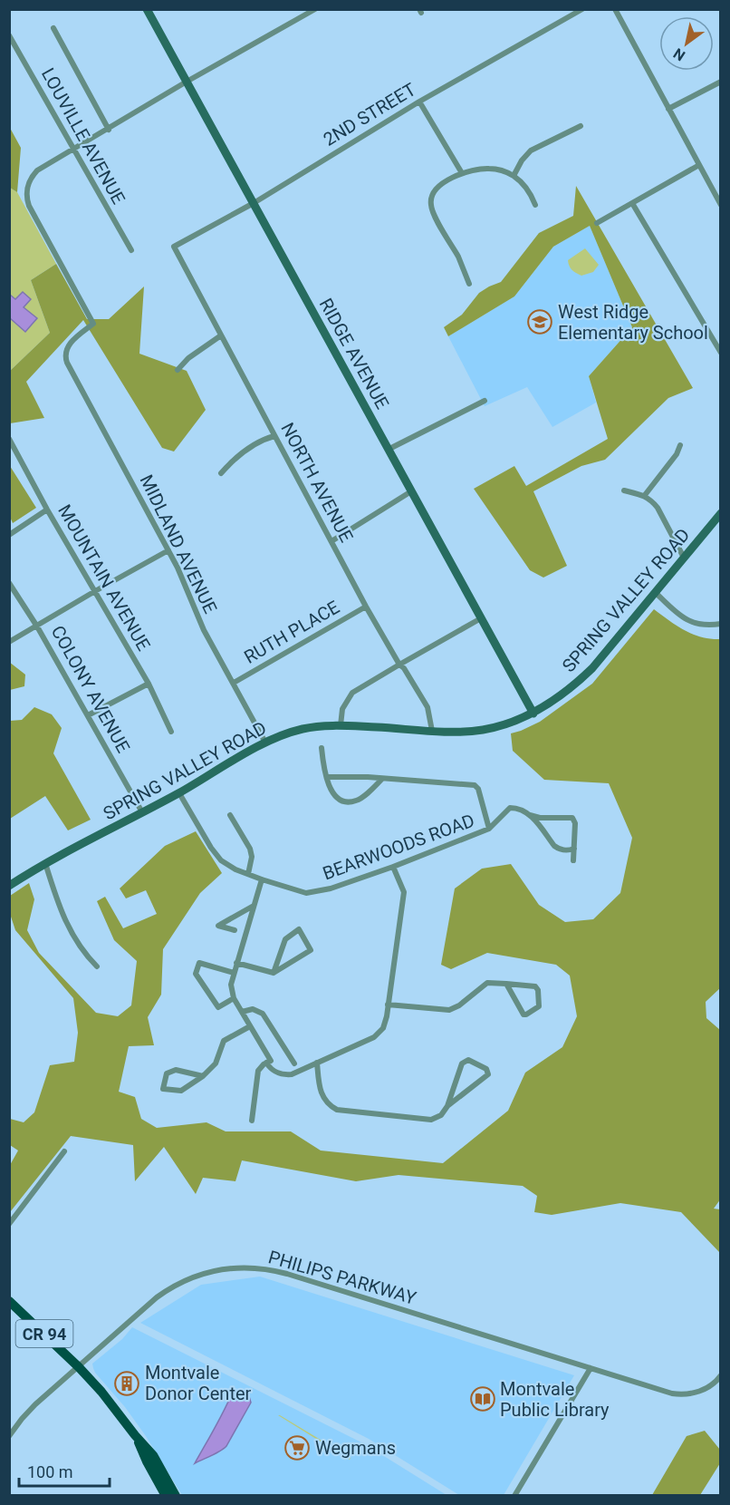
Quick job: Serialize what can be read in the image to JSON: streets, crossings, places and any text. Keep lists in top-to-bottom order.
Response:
{
  "streets": {
    "main road": ["CR 94"],
    "street": [
      "2ND STREET",
      "LOUVILLE AVENUE",
      "RIDGE AVENUE",
      "NORTH AVENUE",
      "MIDLAND AVENUE",
      "MOUNTAIN AVENUE",
      "SPRING VALLEY ROAD",
      "RUTH PLACE",
      "COLONY AVENUE",
      "BEARWOODS ROAD",
      "PHILIPS PARKWAY"
    ]
  },
  "crossings": [
    ["2ND STREET", "RIDGE AVENUE"],
    ["2ND STREET", "NORTH AVENUE"],
    ["LOUVILLE AVENUE", "MIDLAND AVENUE"],
    ["RIDGE AVENUE", "SPRING VALLEY ROAD"],
    ["NORTH AVENUE", "SPRING VALLEY ROAD"],
    ["NORTH AVENUE", "RUTH PLACE"],
    ["MIDLAND AVENUE", "SPRING VALLEY ROAD"],
    ["MIDLAND AVENUE", "RUTH PLACE"],
    ["SPRING VALLEY ROAD", "COLONY AVENUE"],
    ["SPRING VALLEY ROAD", "BEARWOODS ROAD"],
    ["PHILIPS PARKWAY", "CR 94"]
  ],
  "places": {
    "school or university": ["West Ridge Elementary School"],
    "building": ["Montvale Donor Center"],
    "library": ["Montvale Public Library"],
    "supermarket": ["Wegmans"]
  },
  "scale_bar": "100 m",
  "north": "bottom left"
}
